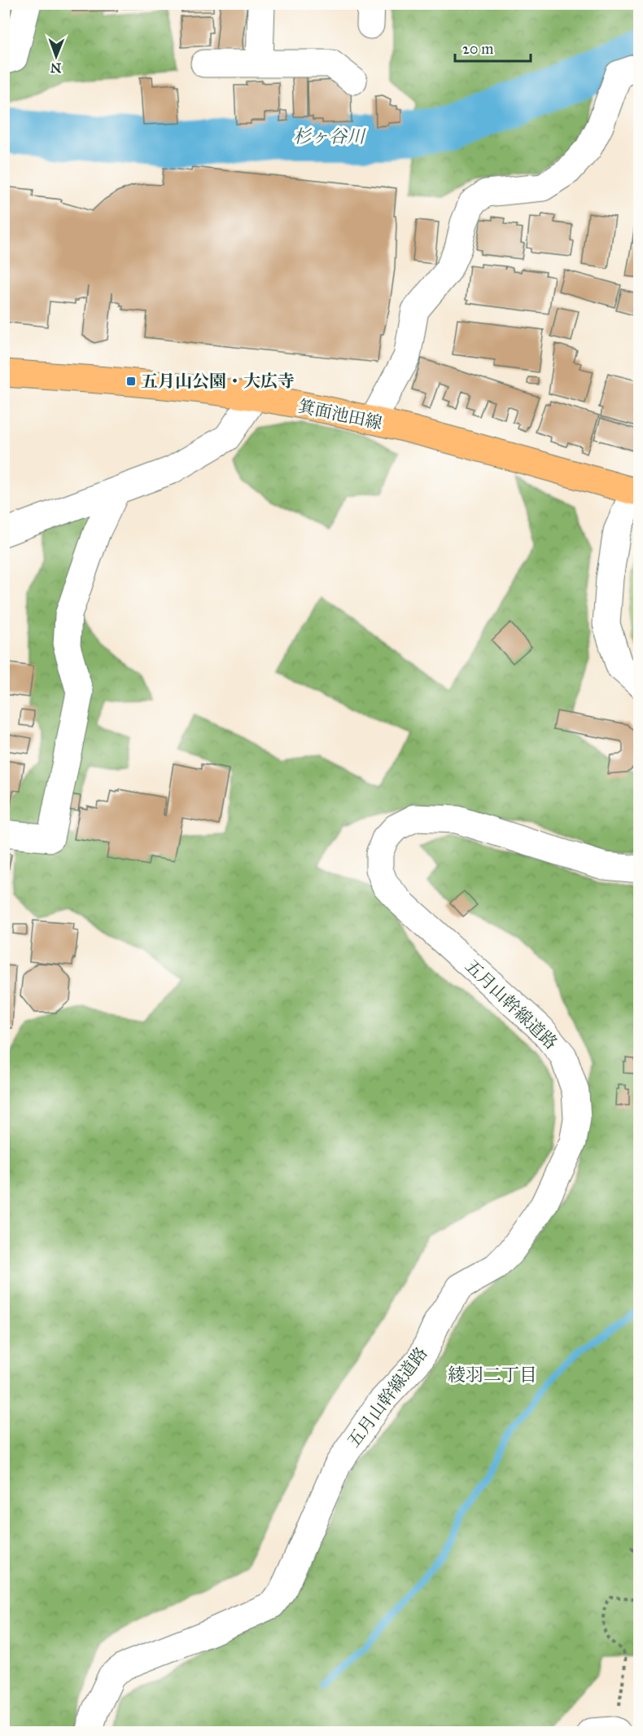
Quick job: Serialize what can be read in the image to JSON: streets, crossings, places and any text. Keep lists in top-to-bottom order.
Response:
{
  "streets": {
    "main road": ["箕面池田線"],
    "street": ["五月山幹線道路"]
  },
  "districts": ["綾羽二丁目"],
  "water": ["杉ヶ谷川"],
  "places": {
    "transit": ["五月山公園・大広寺"]
  },
  "scale_bar": "20 m",
  "north": "bottom"
}
